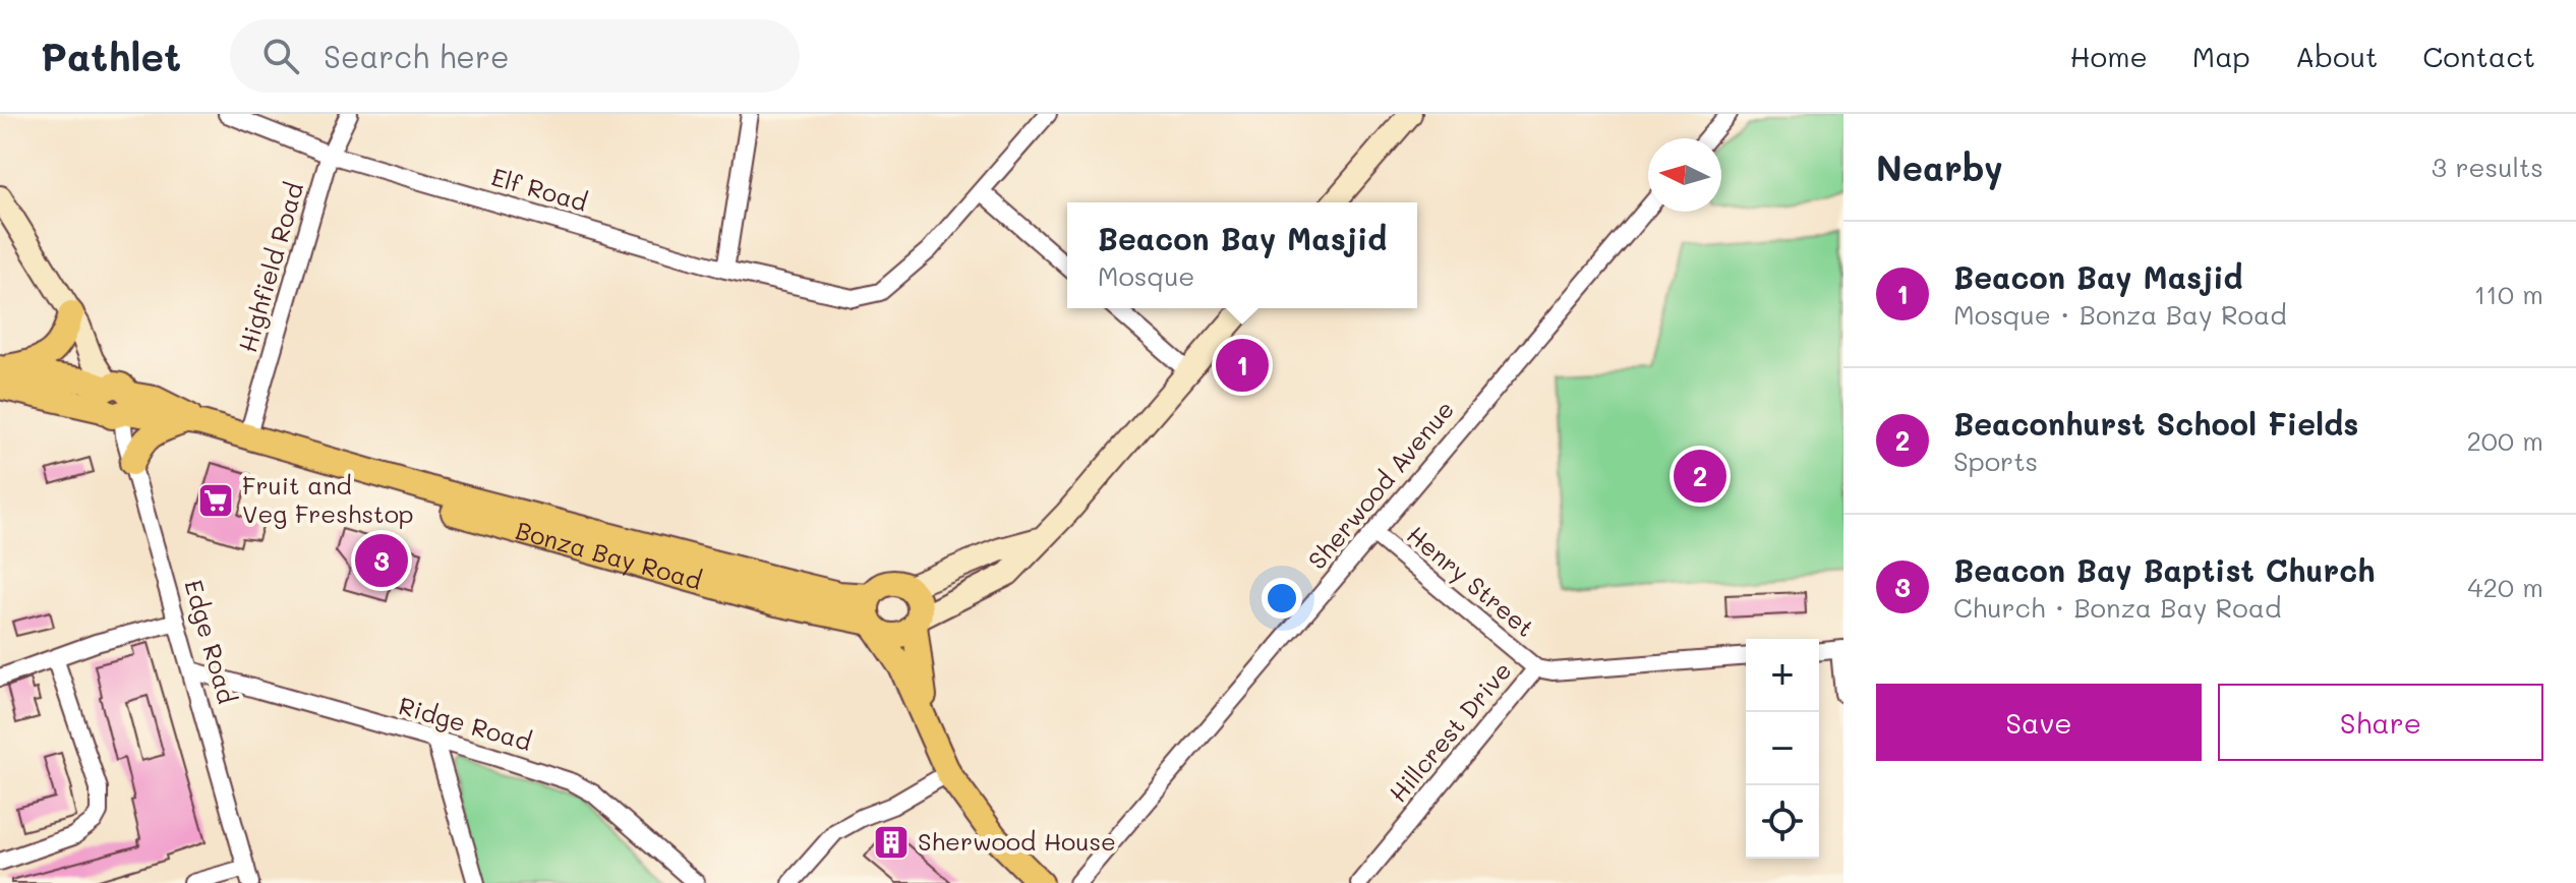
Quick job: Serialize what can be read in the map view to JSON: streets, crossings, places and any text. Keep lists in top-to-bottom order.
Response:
{
  "streets": {
    "main road": ["Bonza Bay Road"],
    "street": [
      "Elf Road",
      "Highfield Road",
      "Sherwood Avenue",
      "Henry Street",
      "Edge Road",
      "Ridge Road",
      "Hillcrest Drive"
    ]
  },
  "crossings": [
    ["Elf Road", "Highfield Road"],
    ["Highfield Road", "Bonza Bay Road"],
    ["Sherwood Avenue", "Henry Street"],
    ["Bonza Bay Road", "Edge Road"],
    ["Henry Street", "Hillcrest Drive"],
    ["Edge Road", "Ridge Road"]
  ],
  "places": {
    "supermarket": ["Fruit and Veg Freshstop"],
    "building": ["Sherwood House"]
  },
  "north": "left",
  "page": {
    "header": "Pathlet",
    "search": "Search here",
    "nav": [
      "Home",
      "Map",
      "About",
      "Contact"
    ],
    "heading": ["Nearby", "3 results"],
    "popup": ["Beacon Bay Masjid", "Mosque"],
    "list": [
      {
        "mark": "1",
        "name": "Beacon Bay Masjid",
        "note": "Mosque · Bonza Bay Road",
        "value": "110 m"
      },
      {
        "mark": "2",
        "name": "Beaconhurst School Fields",
        "note": "Sports",
        "value": "200 m"
      },
      {
        "mark": "3",
        "name": "Beacon Bay Baptist Church",
        "note": "Church · Bonza Bay Road",
        "value": "420 m"
      }
    ],
    "pins": ["1", "2", "3"],
    "map_buttons": ["+", "−"],
    "buttons": ["Save", "Share"]
  }
}
